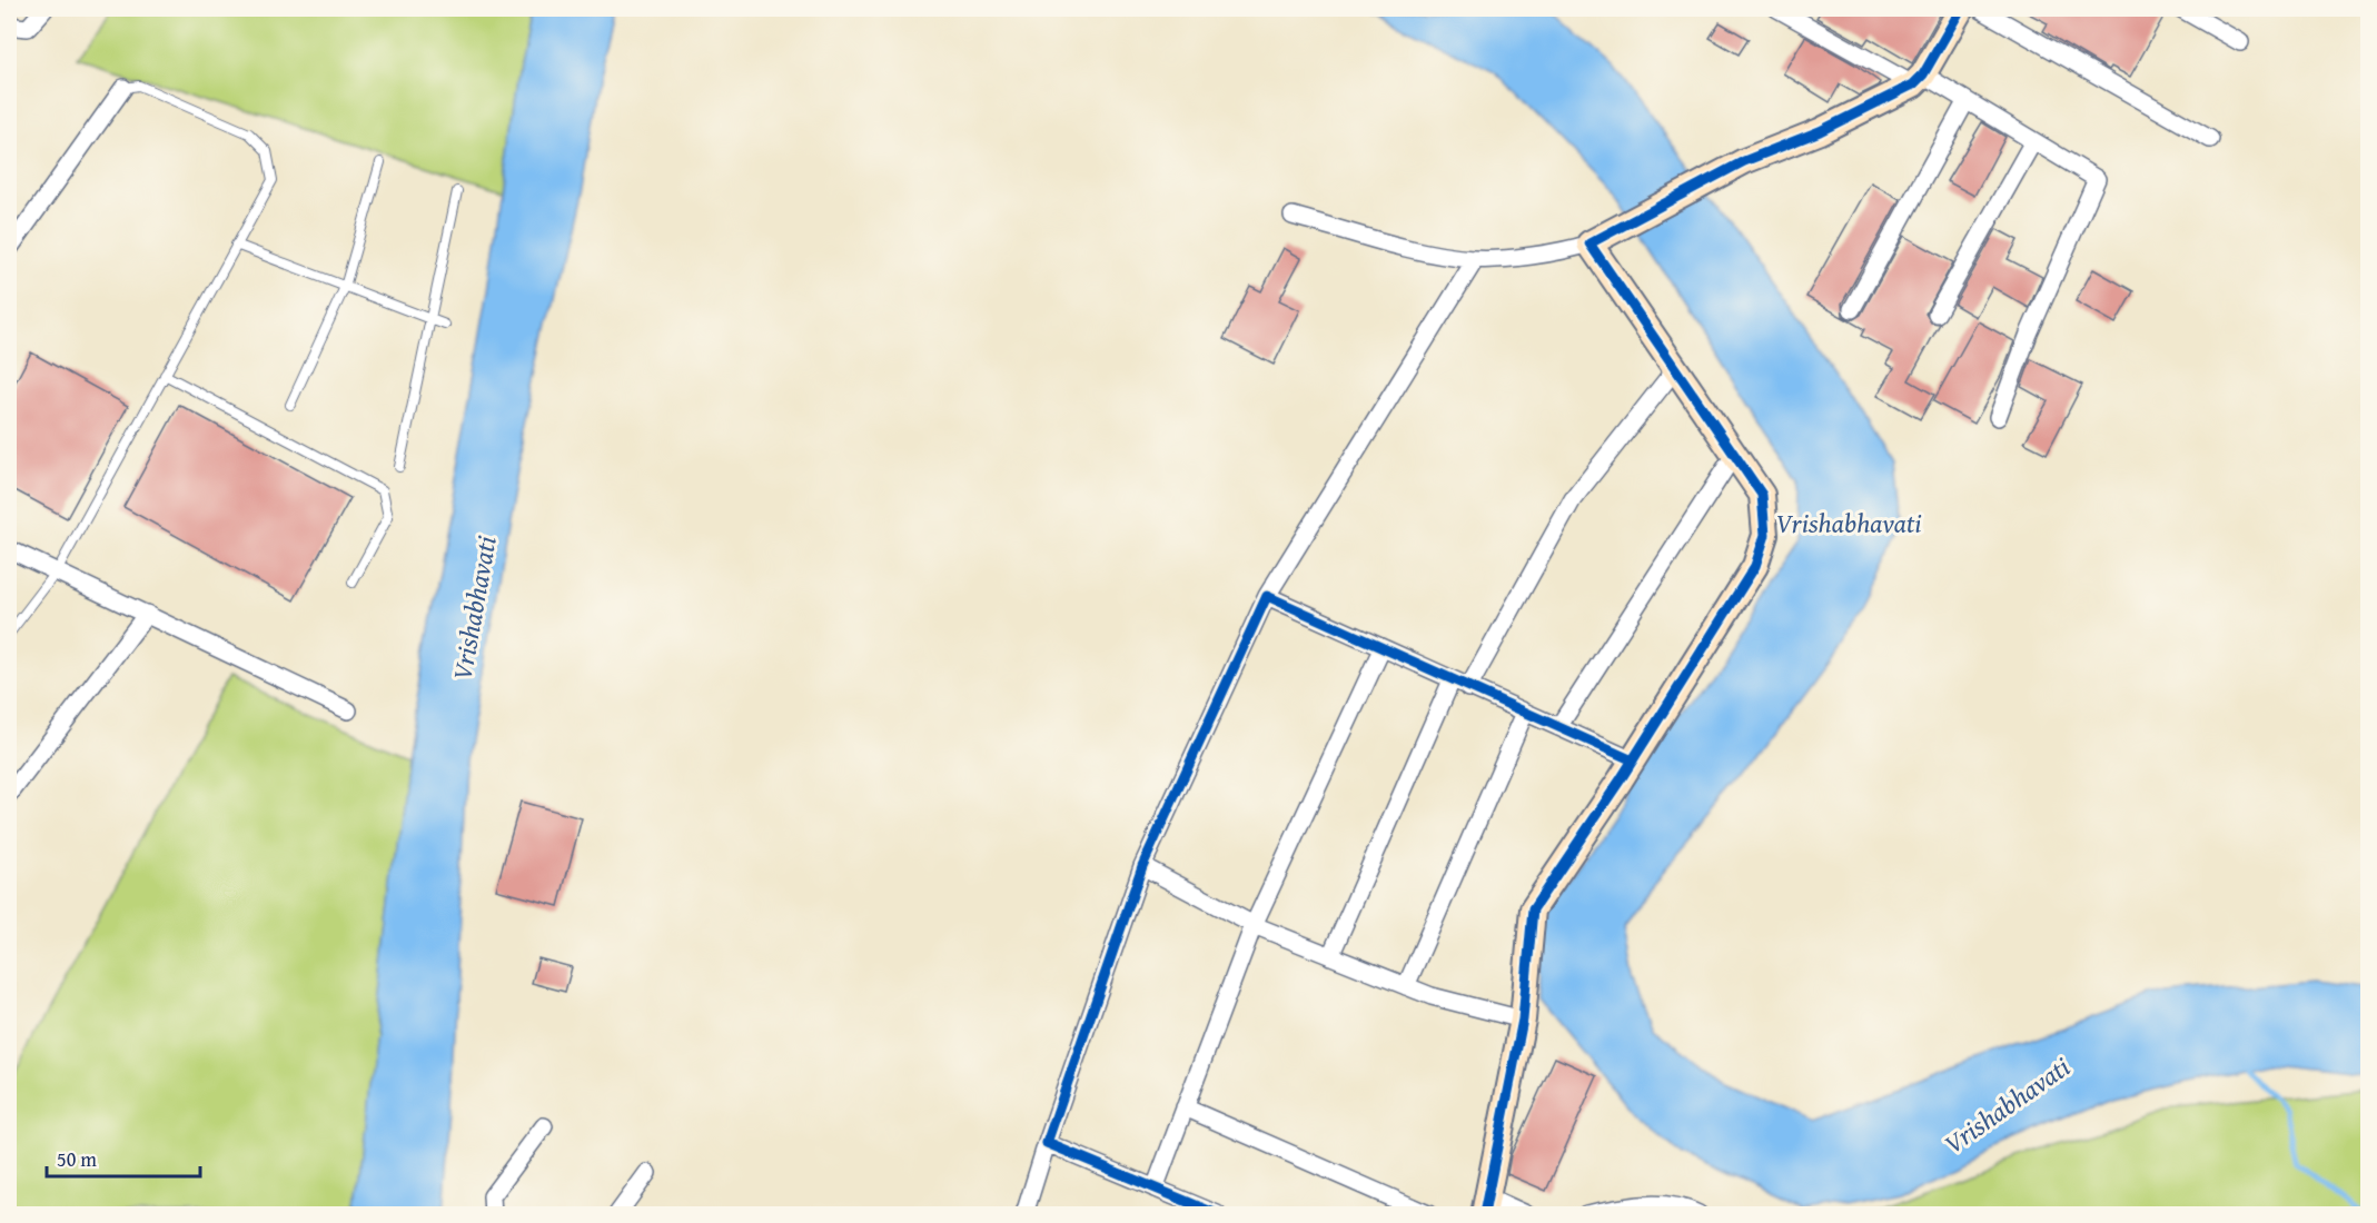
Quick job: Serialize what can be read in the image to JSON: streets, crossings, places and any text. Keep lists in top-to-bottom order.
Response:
{
  "water": ["Vrishabhavati"],
  "scale_bar": "50 m"
}
